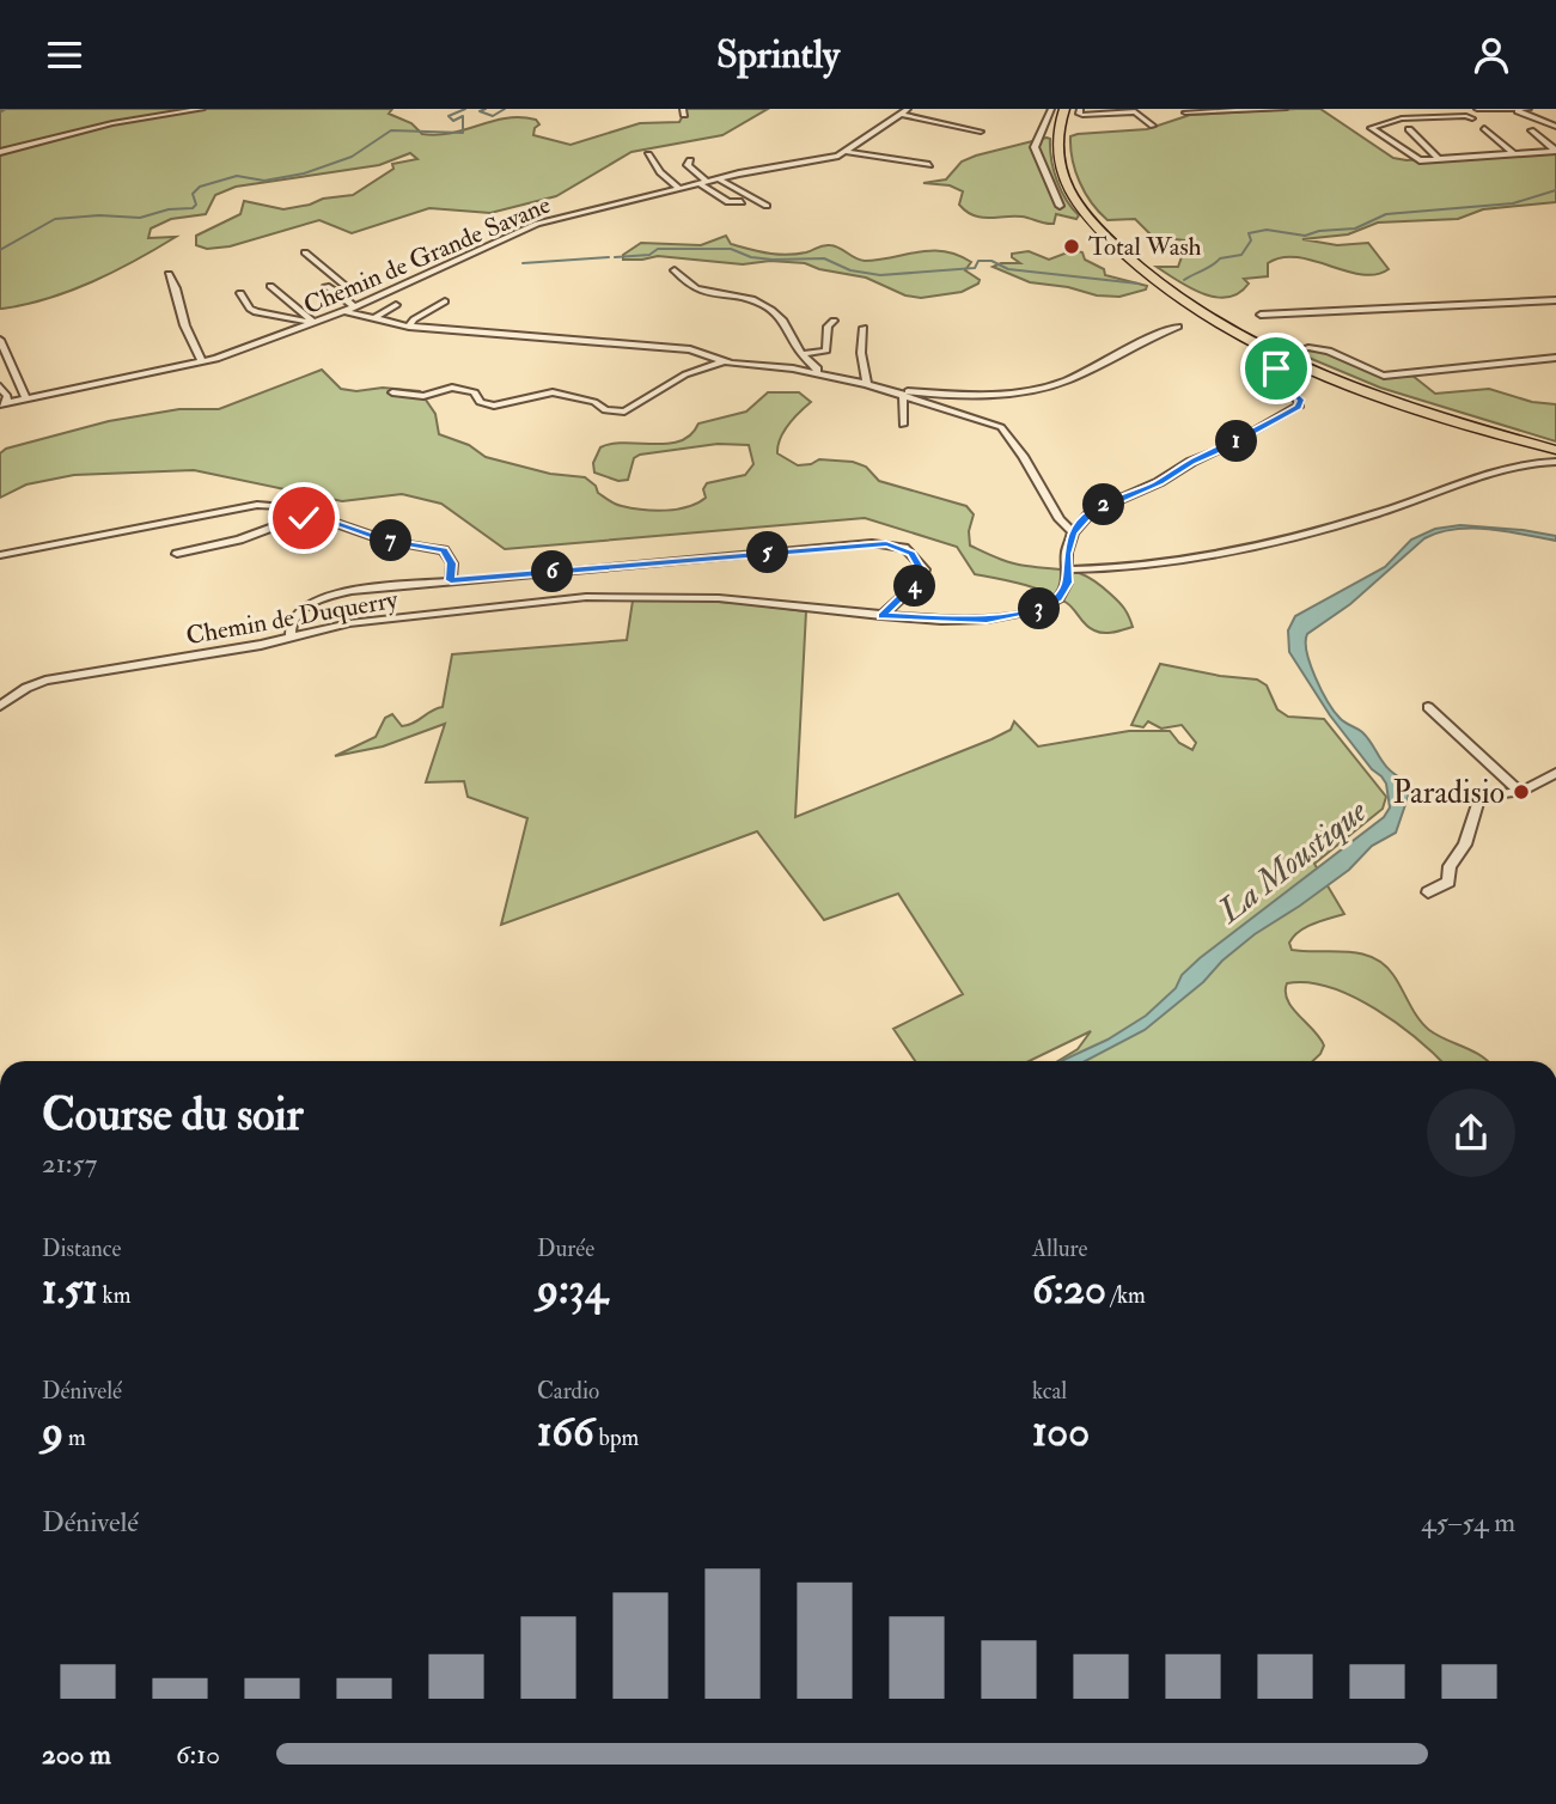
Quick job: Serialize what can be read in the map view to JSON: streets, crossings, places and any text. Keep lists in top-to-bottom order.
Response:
{
  "streets": {
    "street": ["Chemin de Grande Savane", "Chemin de Duquerry"]
  },
  "water": ["La Moustique"],
  "places": ["Total Wash", "Paradisio"],
  "page": {
    "header": "Sprintly",
    "pins": [
      "1",
      "2",
      "7",
      "5",
      "6",
      "4",
      "3"
    ],
    "heading": ["Course du soir", "21:57"],
    "stats": [
      ["Distance", "1.51 km"],
      ["Durée", "9:34"],
      ["Allure", "6:20 /km"],
      ["Dénivelé", "9 m"],
      ["Cardio", "166 bpm"],
      ["kcal", "100"]
    ],
    "chart": ["Dénivelé", "45–54 m"],
    "list": [
      {
        "name": "200 m",
        "note": "6:10"
      }
    ]
  }
}
